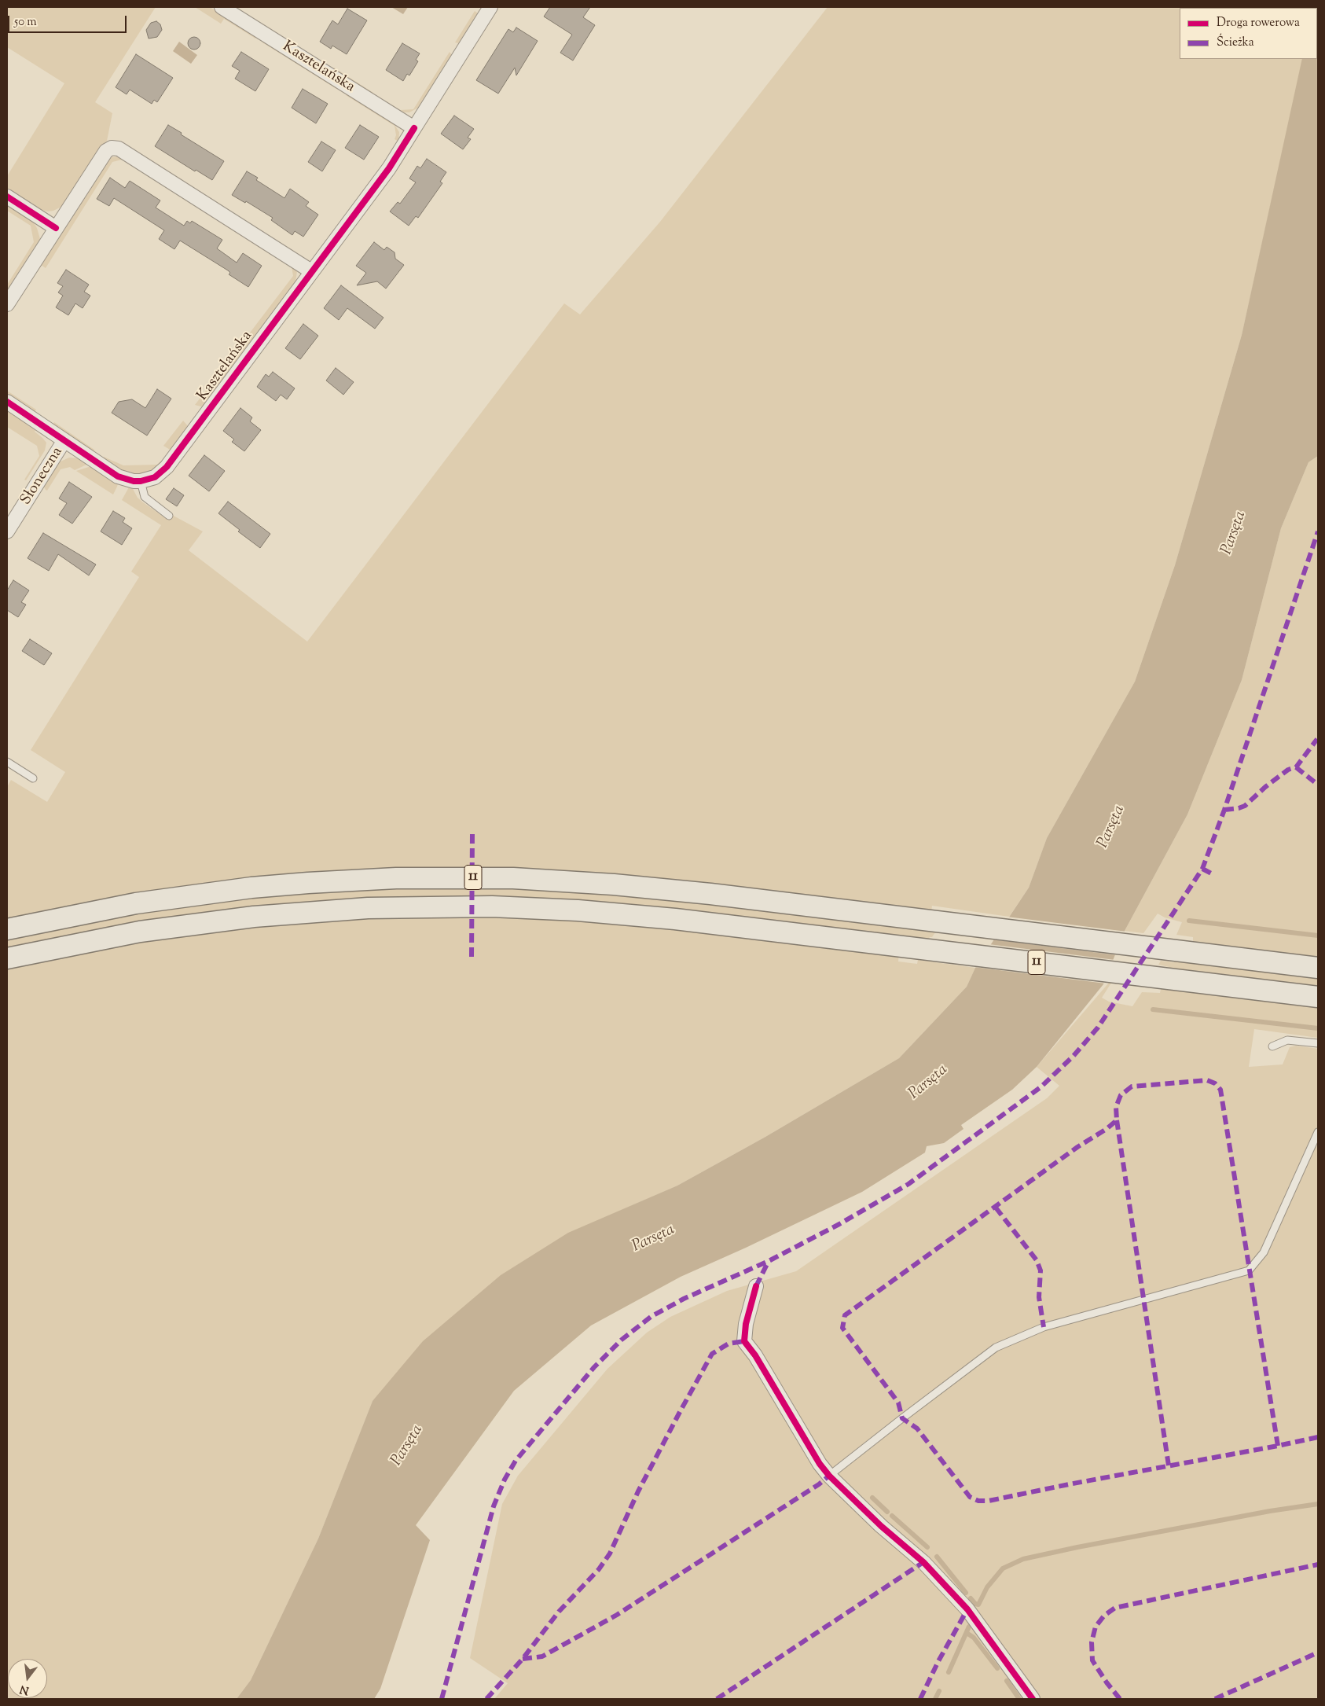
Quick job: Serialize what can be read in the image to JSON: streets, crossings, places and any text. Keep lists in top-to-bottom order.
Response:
{
  "streets": {
    "main road": ["11"],
    "street": ["Kasztelańska", "Słoneczna"]
  },
  "water": ["Parsęta"],
  "legend": ["Droga rowerowa", "Ścieżka"],
  "scale_bar": "50 m",
  "north": "bottom"
}
